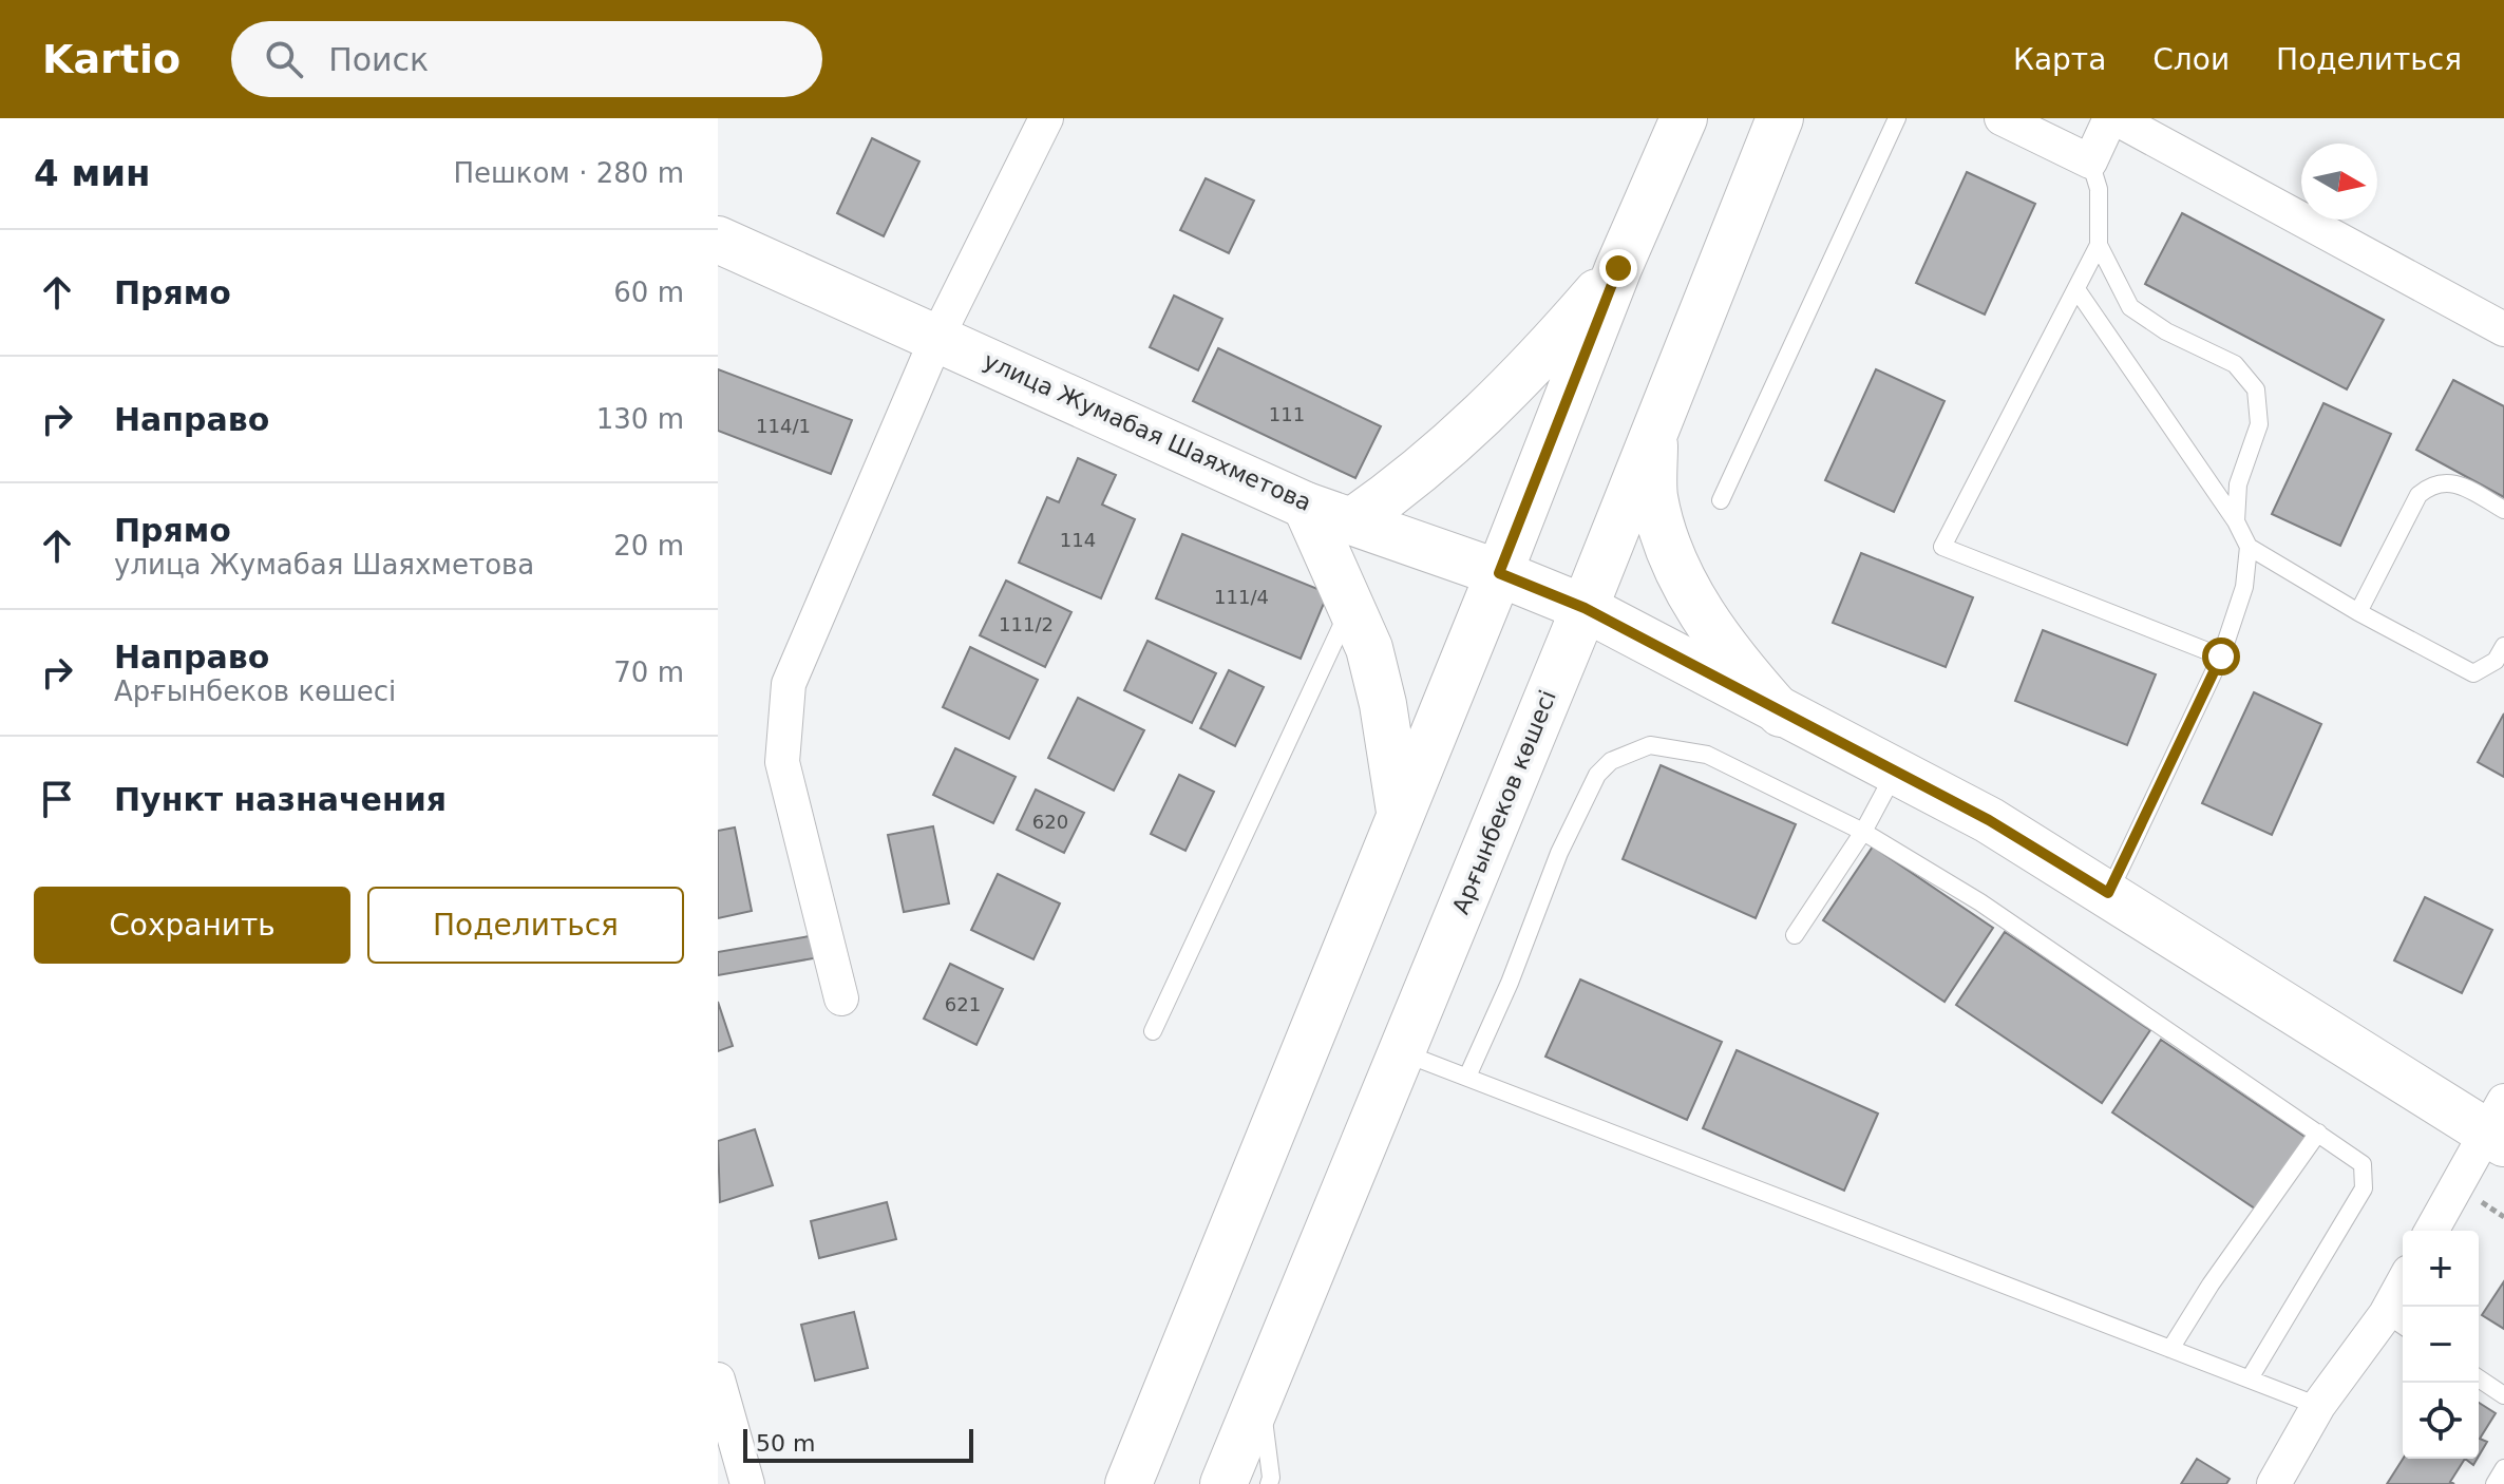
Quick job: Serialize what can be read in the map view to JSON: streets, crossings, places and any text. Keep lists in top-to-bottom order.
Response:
{
  "streets": {
    "main road": ["улица Жумабая Шаяхметова", "Арғынбеков көшесі"]
  },
  "crossings": [
    ["улица Жумабая Шаяхметова", "Арғынбеков көшесі"]
  ],
  "house_numbers": [
    "111",
    "114/1",
    "114",
    "111/4",
    "111/2",
    "620",
    "621"
  ],
  "scale_bar": "50 m",
  "north": "right",
  "page": {
    "header": "Kartio",
    "search": "Поиск",
    "nav": ["Карта", "Слои", "Поделиться"],
    "heading": ["4 мин", "Пешком · 280 m"],
    "list": [
      ["Прямо", "60 m"],
      ["Направо", "130 m"],
      ["Прямо", "улица Жумабая Шаяхметова", "20 m"],
      ["Направо", "Арғынбеков көшесі", "70 m"],
      "Пункт назначения"
    ],
    "buttons": ["Сохранить", "Поделиться"],
    "map_buttons": ["+", "−"],
    "scale": "50 m"
  }
}
